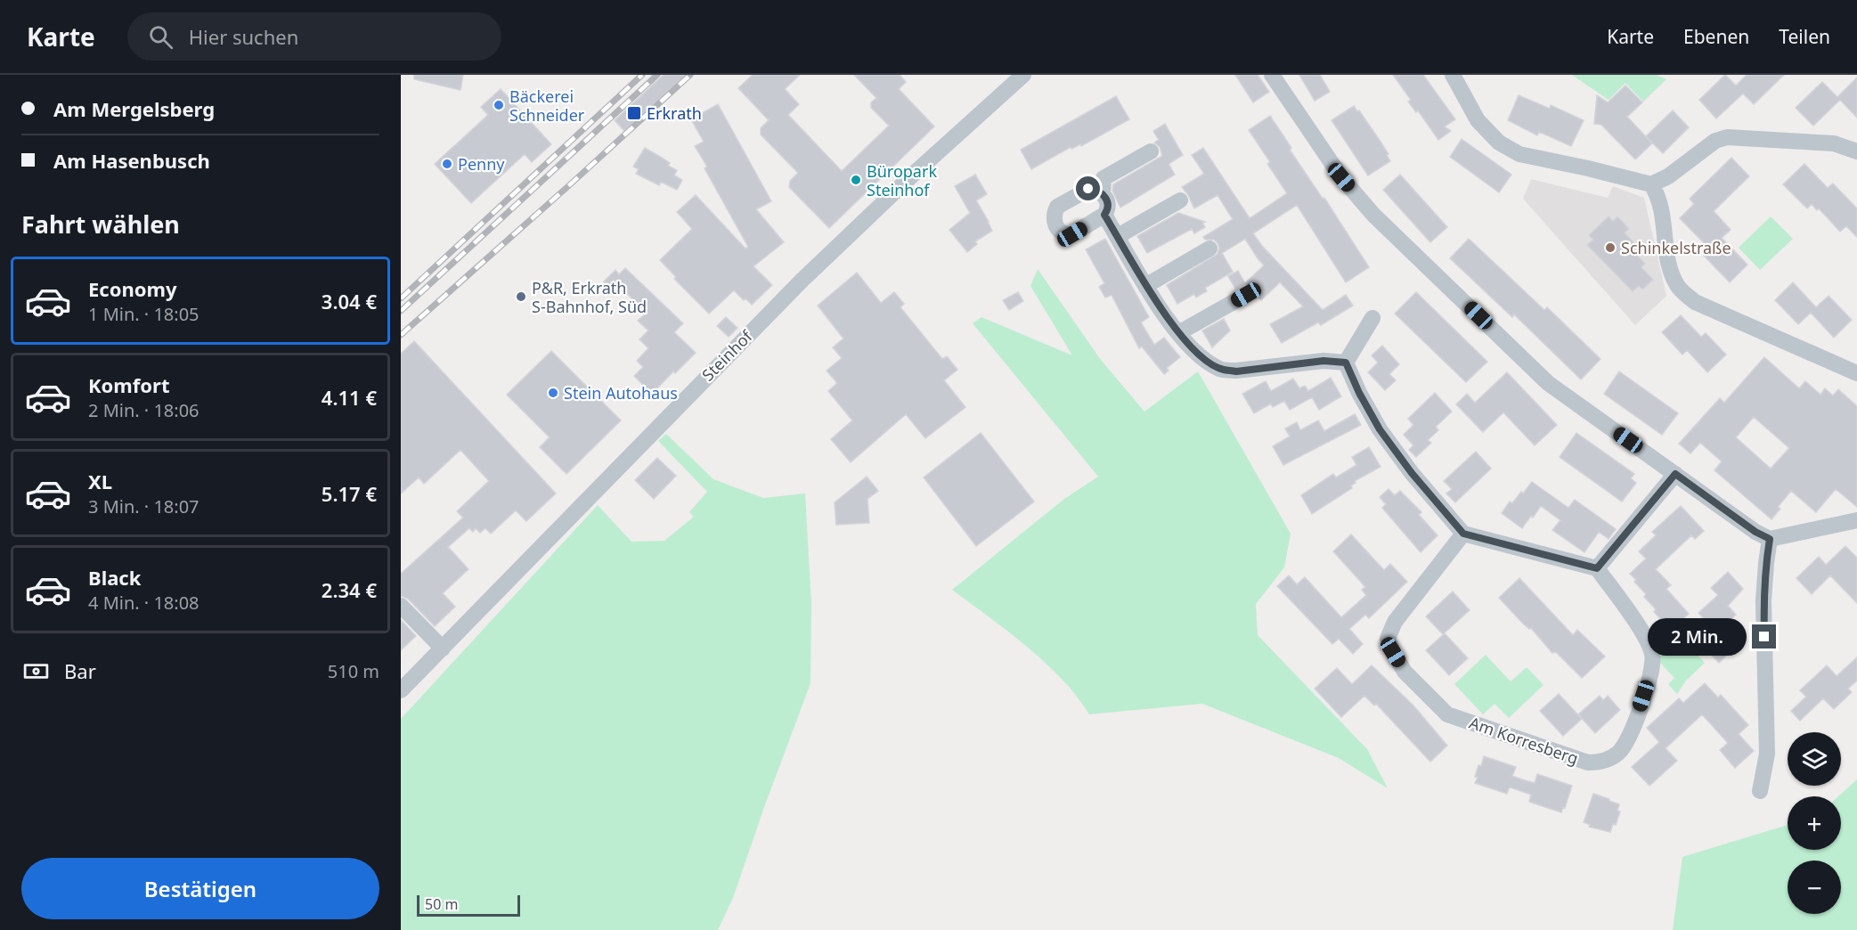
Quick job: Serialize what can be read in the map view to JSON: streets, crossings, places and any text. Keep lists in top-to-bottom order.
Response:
{
  "streets": {
    "street": ["Steinhof", "Am Korresberg"]
  },
  "places": {
    "other": [
      "Bäckerei Schneider",
      "Penny",
      "Büropark Steinhof",
      "Schinkelstraße",
      "P&R, Erkrath S-Bahnhof, Süd",
      "Stein Autohaus"
    ],
    "transit": ["Erkrath"]
  },
  "scale_bar": "50 m",
  "page": {
    "header": "Karte",
    "search": "Hier suchen",
    "nav": ["Karte", "Ebenen", "Teilen"],
    "banner": ["Am Mergelsberg", "Am Hasenbusch"],
    "heading": "Fahrt wählen",
    "list": [
      {
        "name": "Economy",
        "note": "1 Min. · 18:05",
        "value": "3.04 €"
      },
      {
        "name": "Komfort",
        "note": "2 Min. · 18:06",
        "value": "4.11 €"
      },
      {
        "name": "XL",
        "note": "3 Min. · 18:07",
        "value": "5.17 €"
      },
      {
        "name": "Black",
        "note": "4 Min. · 18:08",
        "value": "2.34 €"
      }
    ],
    "bubble": "2 Min.",
    "pay": ["Bar", "510 m"],
    "map_buttons": ["+", "−"],
    "buttons": "Bestätigen",
    "scale": "50 m"
  }
}
